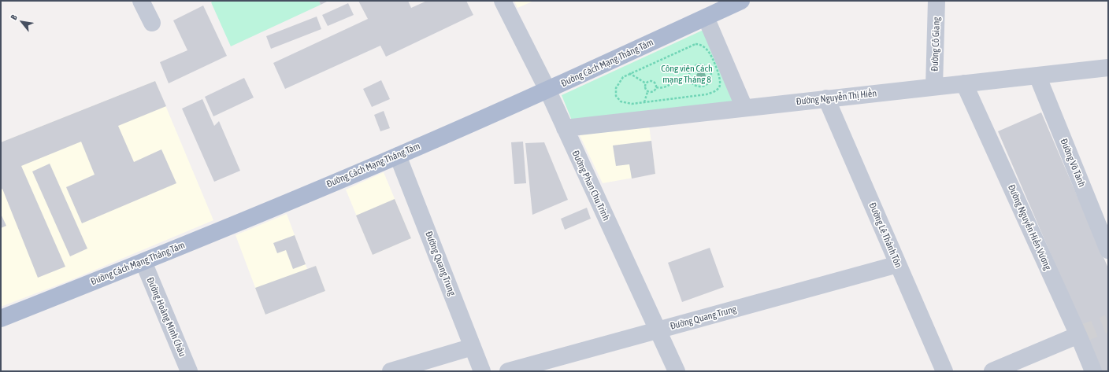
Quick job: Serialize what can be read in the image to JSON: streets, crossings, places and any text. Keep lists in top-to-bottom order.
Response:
{
  "streets": {
    "main road": ["Đường Cách Mạng Tháng Tám"],
    "street": [
      "Đường Cô Giang",
      "Đường Nguyễn Thị Hiền",
      "Đường Võ Tánh",
      "Đường Phan Chu Trinh",
      "Đường Nguyễn Hiền Vương",
      "Đường Lê Thánh Tôn",
      "Đường Quang Trung",
      "Đường Hoàng Minh Châu"
    ]
  },
  "crossings": [
    ["Đường Cô Giang", "Đường Nguyễn Thị Hiền"],
    ["Đường Cách Mạng Tháng Tám", "Đường Phan Chu Trinh"],
    ["Đường Cách Mạng Tháng Tám", "Đường Quang Trung"],
    ["Đường Cách Mạng Tháng Tám", "Đường Hoàng Minh Châu"],
    ["Đường Nguyễn Thị Hiền", "Đường Võ Tánh"],
    ["Đường Nguyễn Thị Hiền", "Đường Phan Chu Trinh"],
    ["Đường Nguyễn Thị Hiền", "Đường Nguyễn Hiền Vương"],
    ["Đường Nguyễn Thị Hiền", "Đường Lê Thánh Tôn"],
    ["Đường Phan Chu Trinh", "Đường Quang Trung"],
    ["Đường Lê Thánh Tôn", "Đường Quang Trung"]
  ],
  "parks": ["Công viên Cách mạng Tháng 8"],
  "north": "top left"
}
